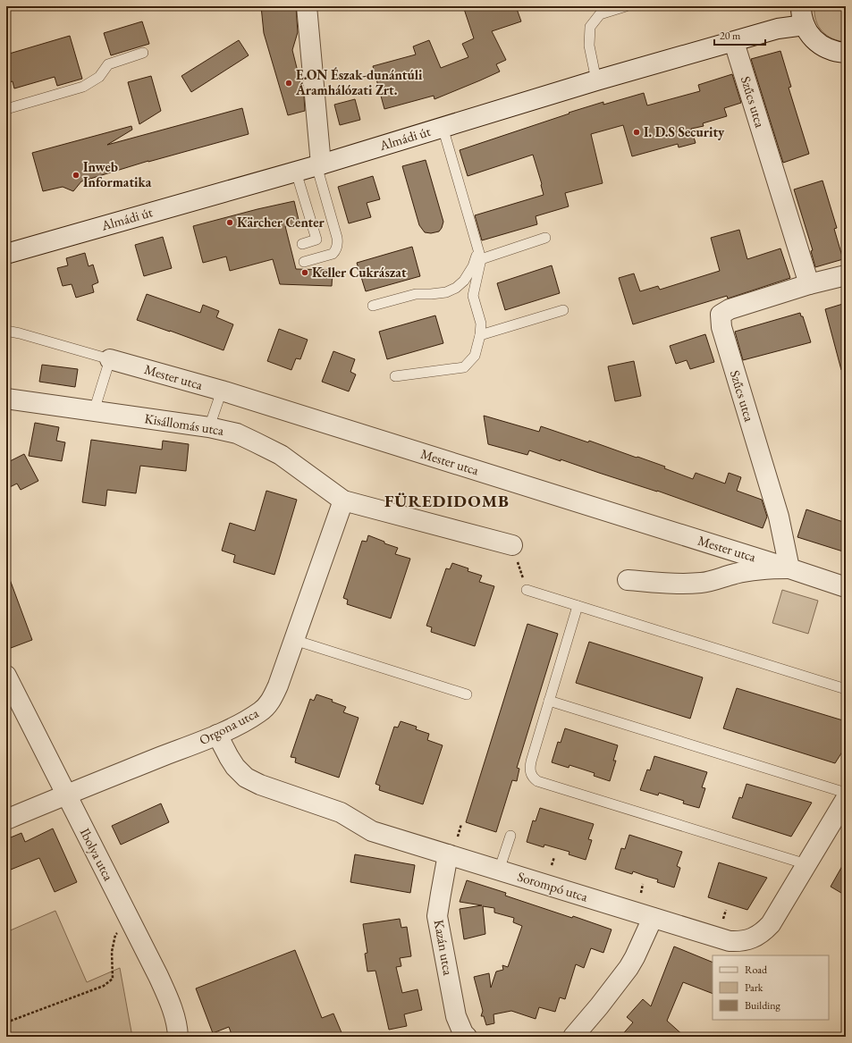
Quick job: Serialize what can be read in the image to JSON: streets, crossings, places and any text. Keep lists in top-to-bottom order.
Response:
{
  "streets": {
    "street": [
      "Szűcs utca",
      "Almádi út",
      "Mester utca",
      "Kisállomás utca",
      "Orgona utca",
      "Ibolya utca",
      "Sorompó utca",
      "Kazán utca"
    ]
  },
  "crossings": [
    ["Szűcs utca", "Almádi út"],
    ["Szűcs utca", "Mester utca"],
    ["Kisállomás utca", "Orgona utca"],
    ["Orgona utca", "Ibolya utca"],
    ["Orgona utca", "Sorompó utca"],
    ["Sorompó utca", "Kazán utca"]
  ],
  "districts": ["FÜREDIDOMB"],
  "places": [
    "E.ON Észak-dunántúli Áramhálózati Zrt.",
    "I. D.S Security",
    "Inweb Informatika",
    "Kärcher Center",
    "Keller Cukrászat"
  ],
  "legend": ["Road", "Park", "Building"],
  "scale_bar": "20 m"
}
